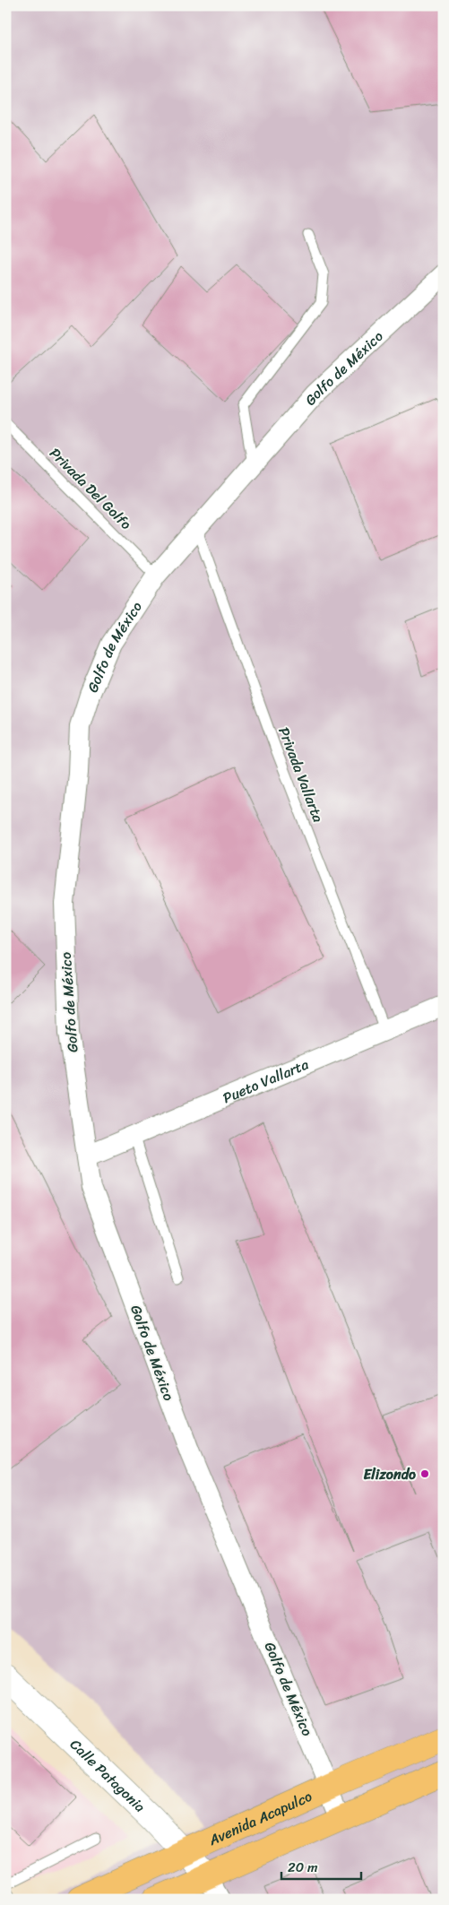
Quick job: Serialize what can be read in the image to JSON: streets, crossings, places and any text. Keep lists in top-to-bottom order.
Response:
{
  "streets": {
    "main road": ["Avenida Acapulco"],
    "street": ["Golfo de México", "Pueto Vallarta", "Calle Patagonia"],
    "lane": ["Privada Del Golfo", "Privada Vallarta"]
  },
  "crossings": [
    ["Golfo de México", "Privada Del Golfo"],
    ["Golfo de México", "Privada Vallarta"],
    ["Golfo de México", "Pueto Vallarta"],
    ["Golfo de México", "Avenida Acapulco"],
    ["Privada Vallarta", "Pueto Vallarta"],
    ["Calle Patagonia", "Avenida Acapulco"]
  ],
  "places": ["Elizondo"],
  "scale_bar": "20 m"
}
